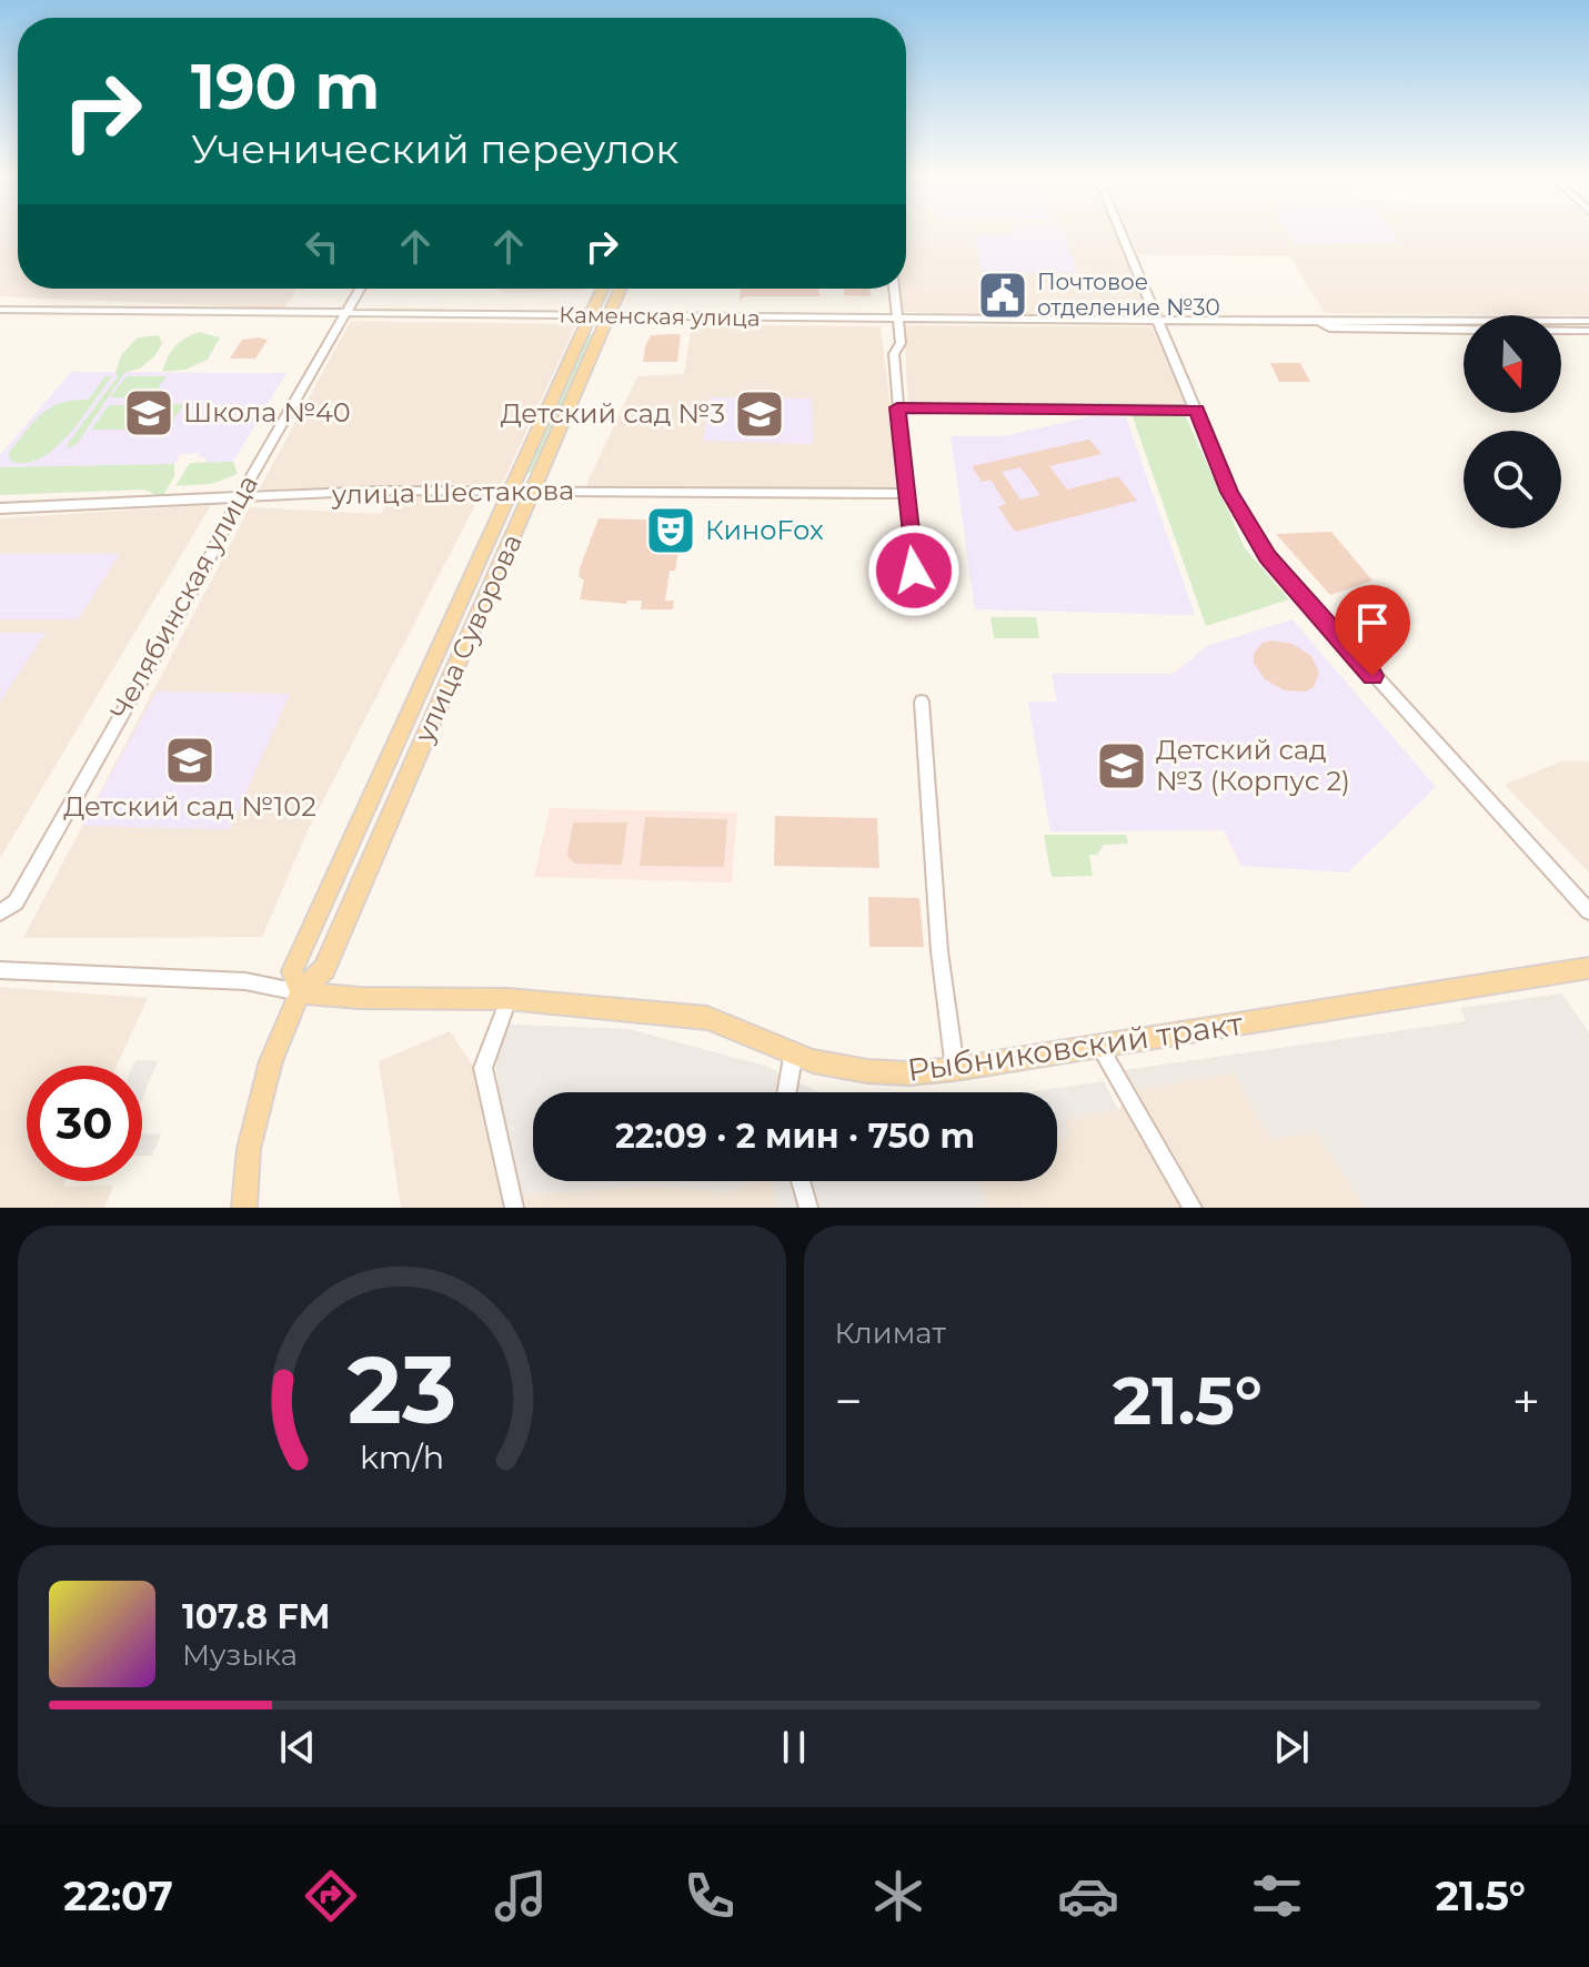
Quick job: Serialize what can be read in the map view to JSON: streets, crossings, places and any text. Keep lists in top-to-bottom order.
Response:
{
  "streets": {
    "main road": ["улица Суворова", "Рыбниковский тракт"],
    "street": ["Каменская улица", "улица Шестакова", "Челябинская улица"]
  },
  "crossings": [
    ["Каменская улица", "Челябинская улица"],
    ["Каменская улица", "улица Суворова"],
    ["улица Шестакова", "Челябинская улица"],
    ["улица Шестакова", "улица Суворова"],
    ["улица Суворова", "Рыбниковский тракт"]
  ],
  "places": {
    "public building": ["Почтовое отделение №30"],
    "school or university": [
      "Школа №40",
      "Детский сад №3",
      "Детский сад №102",
      "Детский сад №3 (Корпус 2)"
    ],
    "theatre": ["КиноFox"]
  },
  "north": "bottom",
  "page": {
    "turn": ["190 m", "Ученический переулок"],
    "limit": "30",
    "trip": "22:09 · 2 мин · 750 m",
    "tile": "Климат",
    "heat": ["−", "21.5°", "+"],
    "song": ["107.8 FM", "Музыка"],
    "tabs": ["22:07", "21.5°"],
    "gauge": ["23", "km/h"]
  }
}
